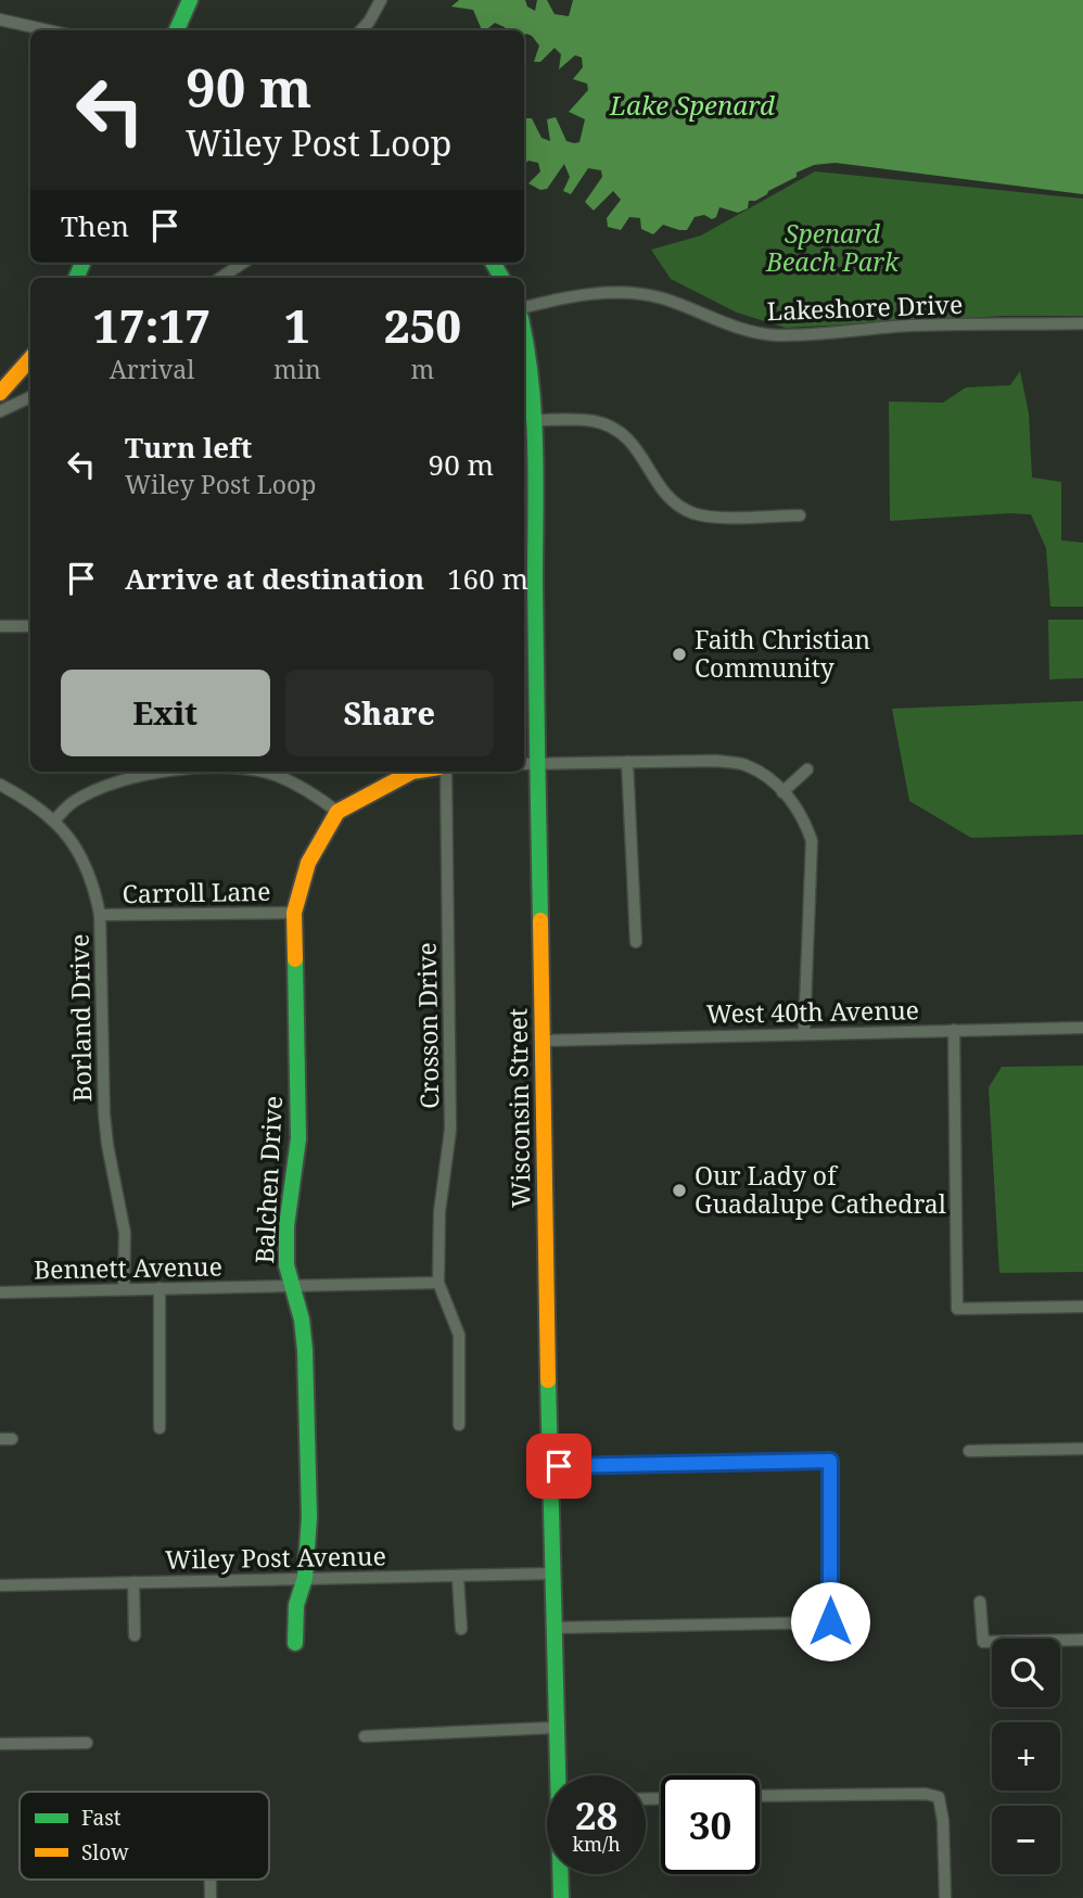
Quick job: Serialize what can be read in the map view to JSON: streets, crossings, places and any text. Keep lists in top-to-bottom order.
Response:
{
  "streets": {
    "street": [
      "Lakeshore Drive",
      "Carroll Lane",
      "West 40th Avenue",
      "Borland Drive",
      "Crosson Drive",
      "Wisconsin Street",
      "Balchen Drive",
      "Bennett Avenue",
      "Wiley Post Avenue"
    ]
  },
  "crossings": [
    ["Carroll Lane", "Borland Drive"],
    ["Carroll Lane", "Balchen Drive"],
    ["West 40th Avenue", "Wisconsin Street"],
    ["Borland Drive", "Bennett Avenue"],
    ["Crosson Drive", "Bennett Avenue"],
    ["Wisconsin Street", "Wiley Post Avenue"],
    ["Balchen Drive", "Bennett Avenue"],
    ["Balchen Drive", "Wiley Post Avenue"]
  ],
  "water": ["Lake Spenard"],
  "parks": ["Spenard Beach Park"],
  "places": ["Faith Christian Community", "Our Lady of Guadalupe Cathedral"],
  "legend": ["Fast", "Slow"],
  "page": {
    "turn": ["90 m", "Wiley Post Loop"],
    "then": "Then",
    "eta": [
      "17:17",
      "Arrival",
      "1",
      "min",
      "250",
      "m"
    ],
    "list": [
      {
        "name": "Turn left",
        "note": "Wiley Post Loop",
        "value": "90 m"
      },
      {
        "name": "Arrive at destination",
        "value": "160 m"
      }
    ],
    "buttons": ["Exit", "Share"],
    "map_buttons": ["+", "−"],
    "speed": "28 km/h",
    "limit": "30"
  }
}
